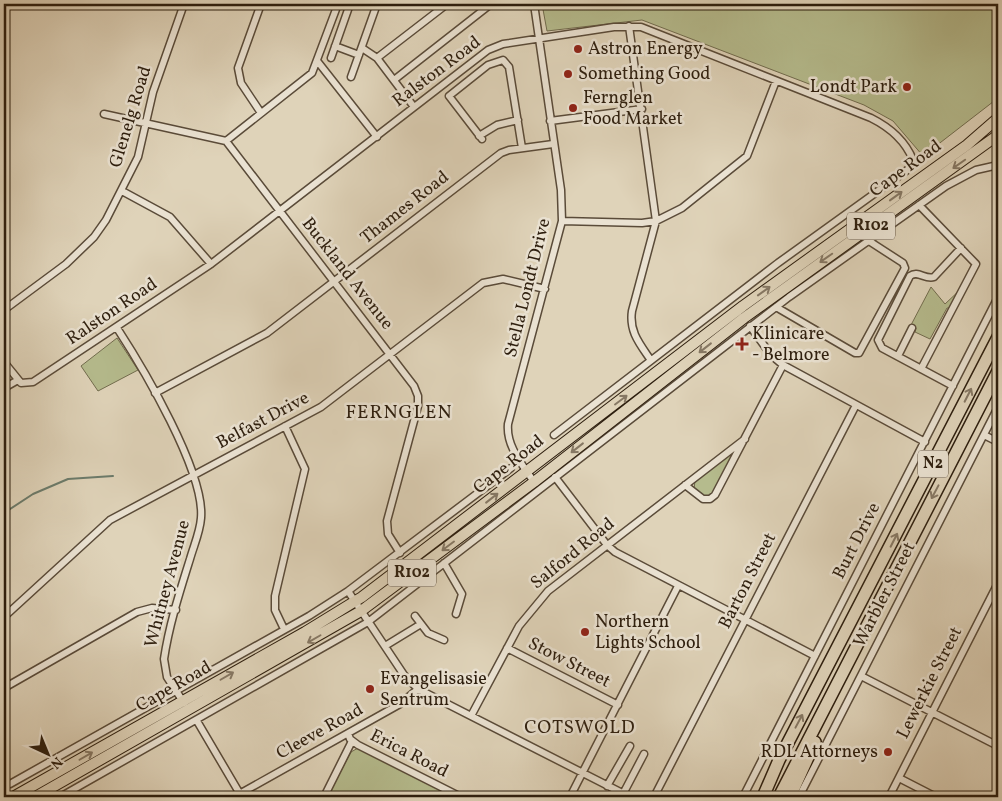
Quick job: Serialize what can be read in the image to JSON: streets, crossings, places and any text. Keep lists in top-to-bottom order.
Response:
{
  "streets": {
    "highway": ["N2"],
    "main road": ["Cape Road", "R102"],
    "street": [
      "Ralston Road",
      "Glenelg Road",
      "Thames Road",
      "Buckland Avenue",
      "Stella Londt Drive",
      "Belfast Drive",
      "Burt Drive",
      "Salford Road",
      "Barton Street",
      "Whitney Avenue",
      "Warbler Street",
      "Stow Street",
      "Lewerkie Street",
      "Cleeve Road",
      "Erica Road"
    ]
  },
  "crossings": [
    ["Ralston Road", "Cape Road"],
    ["Ralston Road", "Buckland Avenue"],
    ["Ralston Road", "Stella Londt Drive"],
    ["Ralston Road", "Whitney Avenue"],
    ["Cape Road", "Buckland Avenue"],
    ["Cape Road", "Stella Londt Drive"],
    ["Cape Road", "Whitney Avenue"],
    ["Thames Road", "Buckland Avenue"],
    ["Thames Road", "Stella Londt Drive"],
    ["Thames Road", "Whitney Avenue"],
    ["Buckland Avenue", "Belfast Drive"],
    ["Stella Londt Drive", "Belfast Drive"],
    ["Belfast Drive", "Whitney Avenue"],
    ["Salford Road", "Stow Street"],
    ["Cleeve Road", "Erica Road"]
  ],
  "districts": ["FERNGLEN", "COTSWOLD"],
  "places": {
    "other": [
      "Astron Energy",
      "Something Good",
      "Londt Park",
      "Fernglen Food Market",
      "Northern Lights School",
      "Evangelisasie Sentrum",
      "RDL Attorneys"
    ],
    "health": ["Klinicare - Belmore"]
  },
  "north": "bottom right"
}
